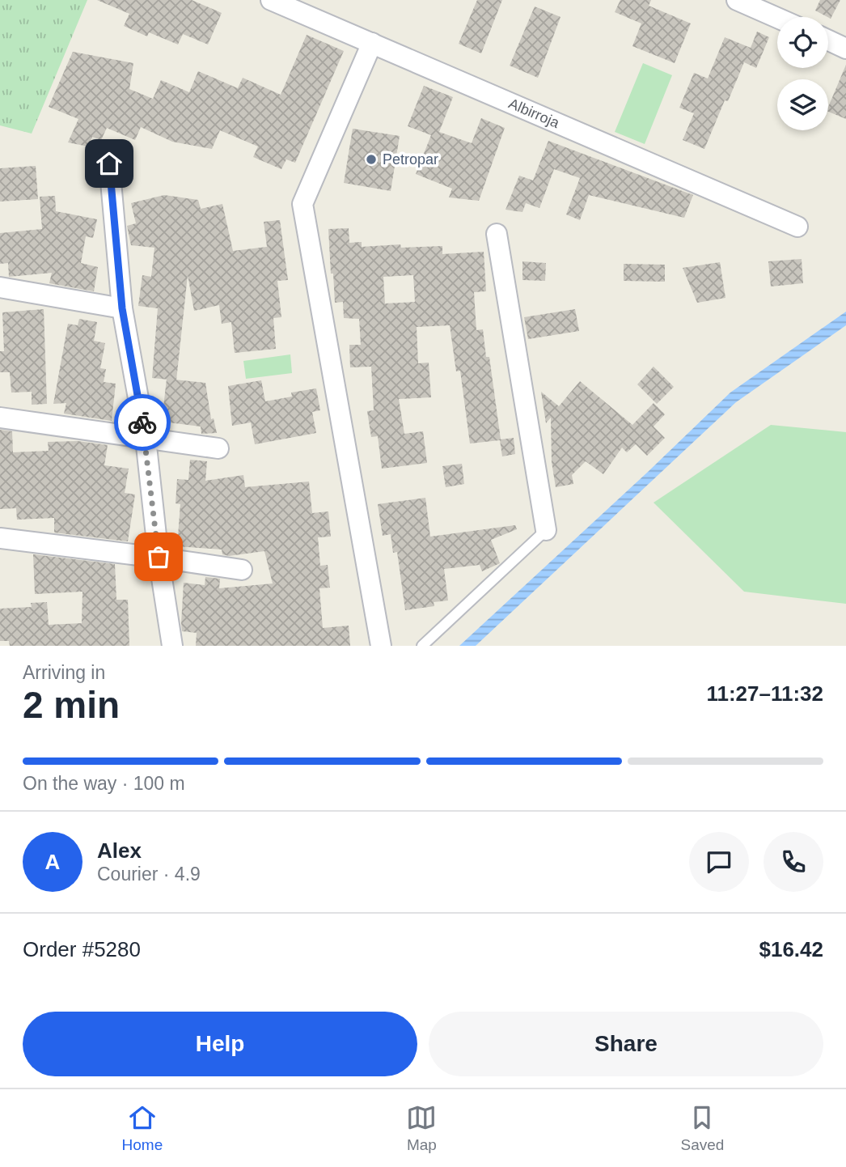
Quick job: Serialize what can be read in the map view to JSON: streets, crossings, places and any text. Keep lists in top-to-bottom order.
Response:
{
  "streets": {
    "street": ["Albirroja"]
  },
  "places": ["Petropar"],
  "page": {
    "heading": ["2 min", "Arriving in", "11:27–11:32"],
    "panel": [
      "Alex",
      "Courier · 4.9",
      "Order #5280",
      "$16.42"
    ],
    "bar": "On the way · 100 m",
    "round": "A",
    "buttons": ["Help", "Share"],
    "tabs": ["Home", "Map", "Saved"]
  }
}
